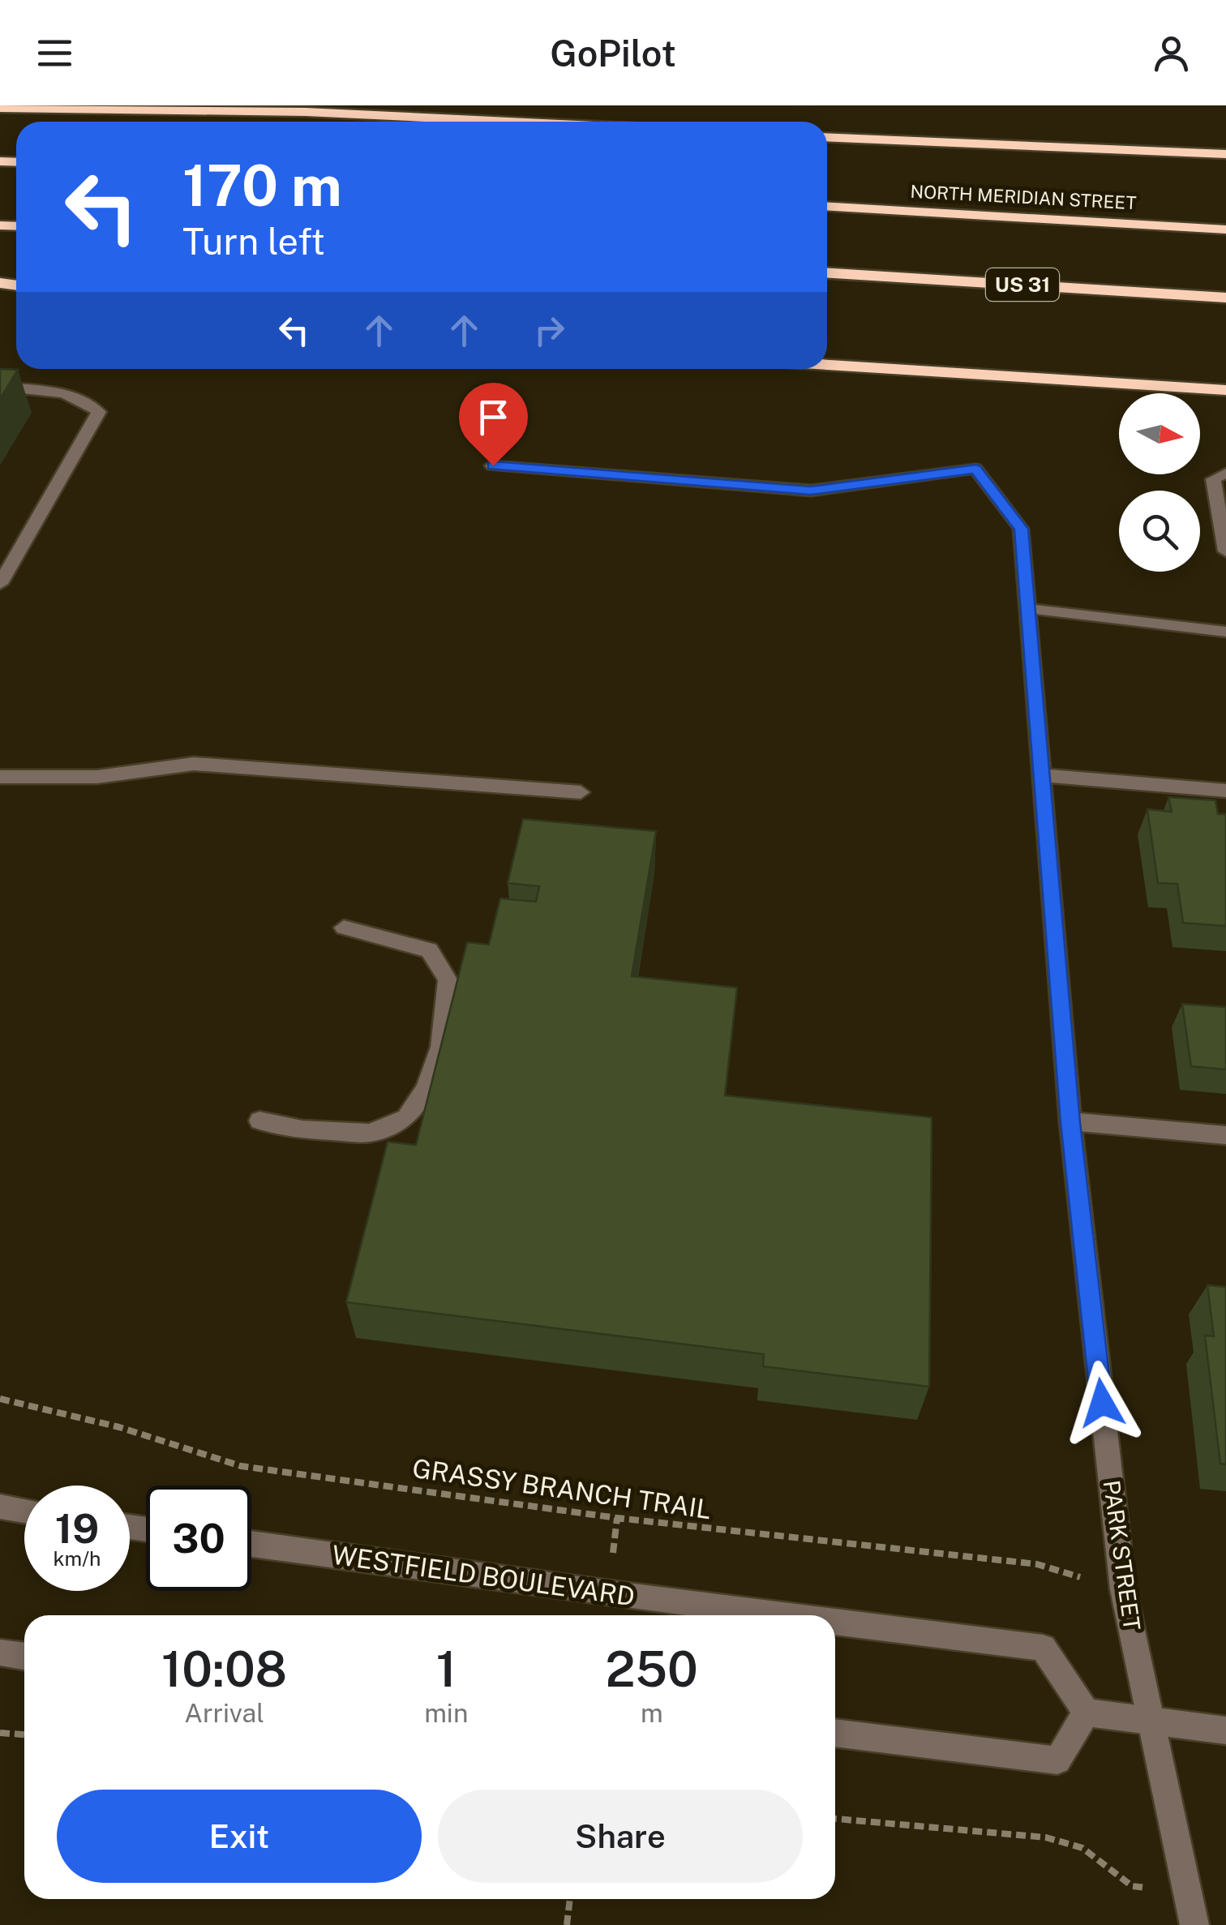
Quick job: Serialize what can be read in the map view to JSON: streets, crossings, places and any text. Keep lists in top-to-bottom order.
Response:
{
  "streets": {
    "highway": ["NORTH MERIDIAN STREET", "US 31"],
    "street": ["PARK STREET", "WESTFIELD BOULEVARD"],
    "path": ["GRASSY BRANCH TRAIL"]
  },
  "crossings": [
    ["GRASSY BRANCH TRAIL", "PARK STREET"]
  ],
  "north": "right",
  "page": {
    "header": "GoPilot",
    "turn": ["170 m", "Turn left"],
    "speed": "19 km/h",
    "limit": "30",
    "eta": [
      "10:08",
      "Arrival",
      "1",
      "min",
      "250",
      "m"
    ],
    "buttons": ["Exit", "Share"]
  }
}
